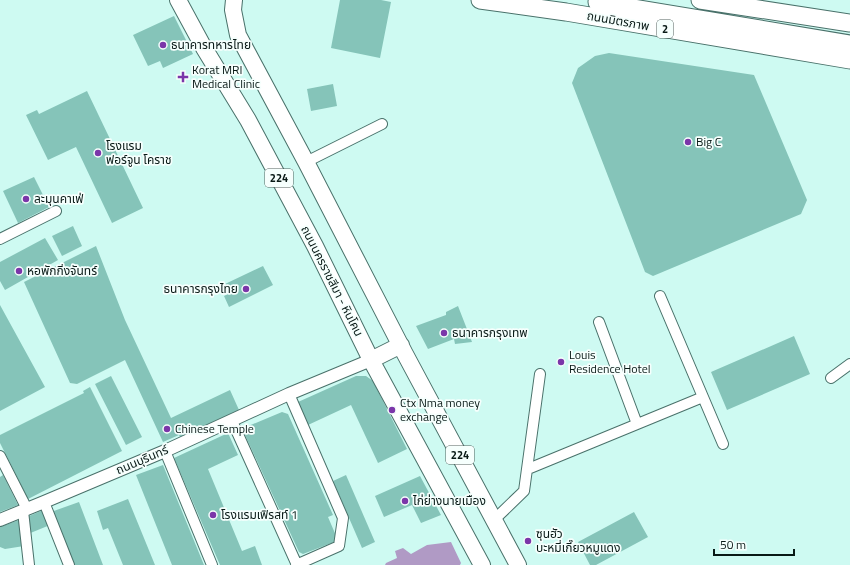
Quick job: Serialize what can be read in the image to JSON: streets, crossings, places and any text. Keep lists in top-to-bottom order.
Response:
{
  "streets": {
    "highway": ["ถนนมิตรภาพ", "2"],
    "main road": ["224", "ถนนนครราชสีมา - หินโคน"],
    "street": ["ถนนบุรินทร์"]
  },
  "crossings": [
    ["ถนนนครราชสีมา - หินโคน", "ถนนบุรินทร์"]
  ],
  "places": {
    "other": [
      "ธนาคารทหารไทย",
      "Big C",
      "โรงแรม ฟอร์จูน โคราช",
      "ละมุนคาเฟ่",
      "หอพักกิ่งจันทร์",
      "ธนาคารกรุงไทย",
      "ธนาคารกรุงเทพ",
      "Louis Residence Hotel",
      "Ctx Nma money exchange",
      "Chinese Temple",
      "ไก่ย่างนายเมือง",
      "โรงแรมเฟิรสท์ 1",
      "ซุนฮัว บะหมี่เกี๊ยวหมูแดง"
    ],
    "health": ["Korat MRI Medical Clinic"]
  },
  "scale_bar": "50 m"
}
